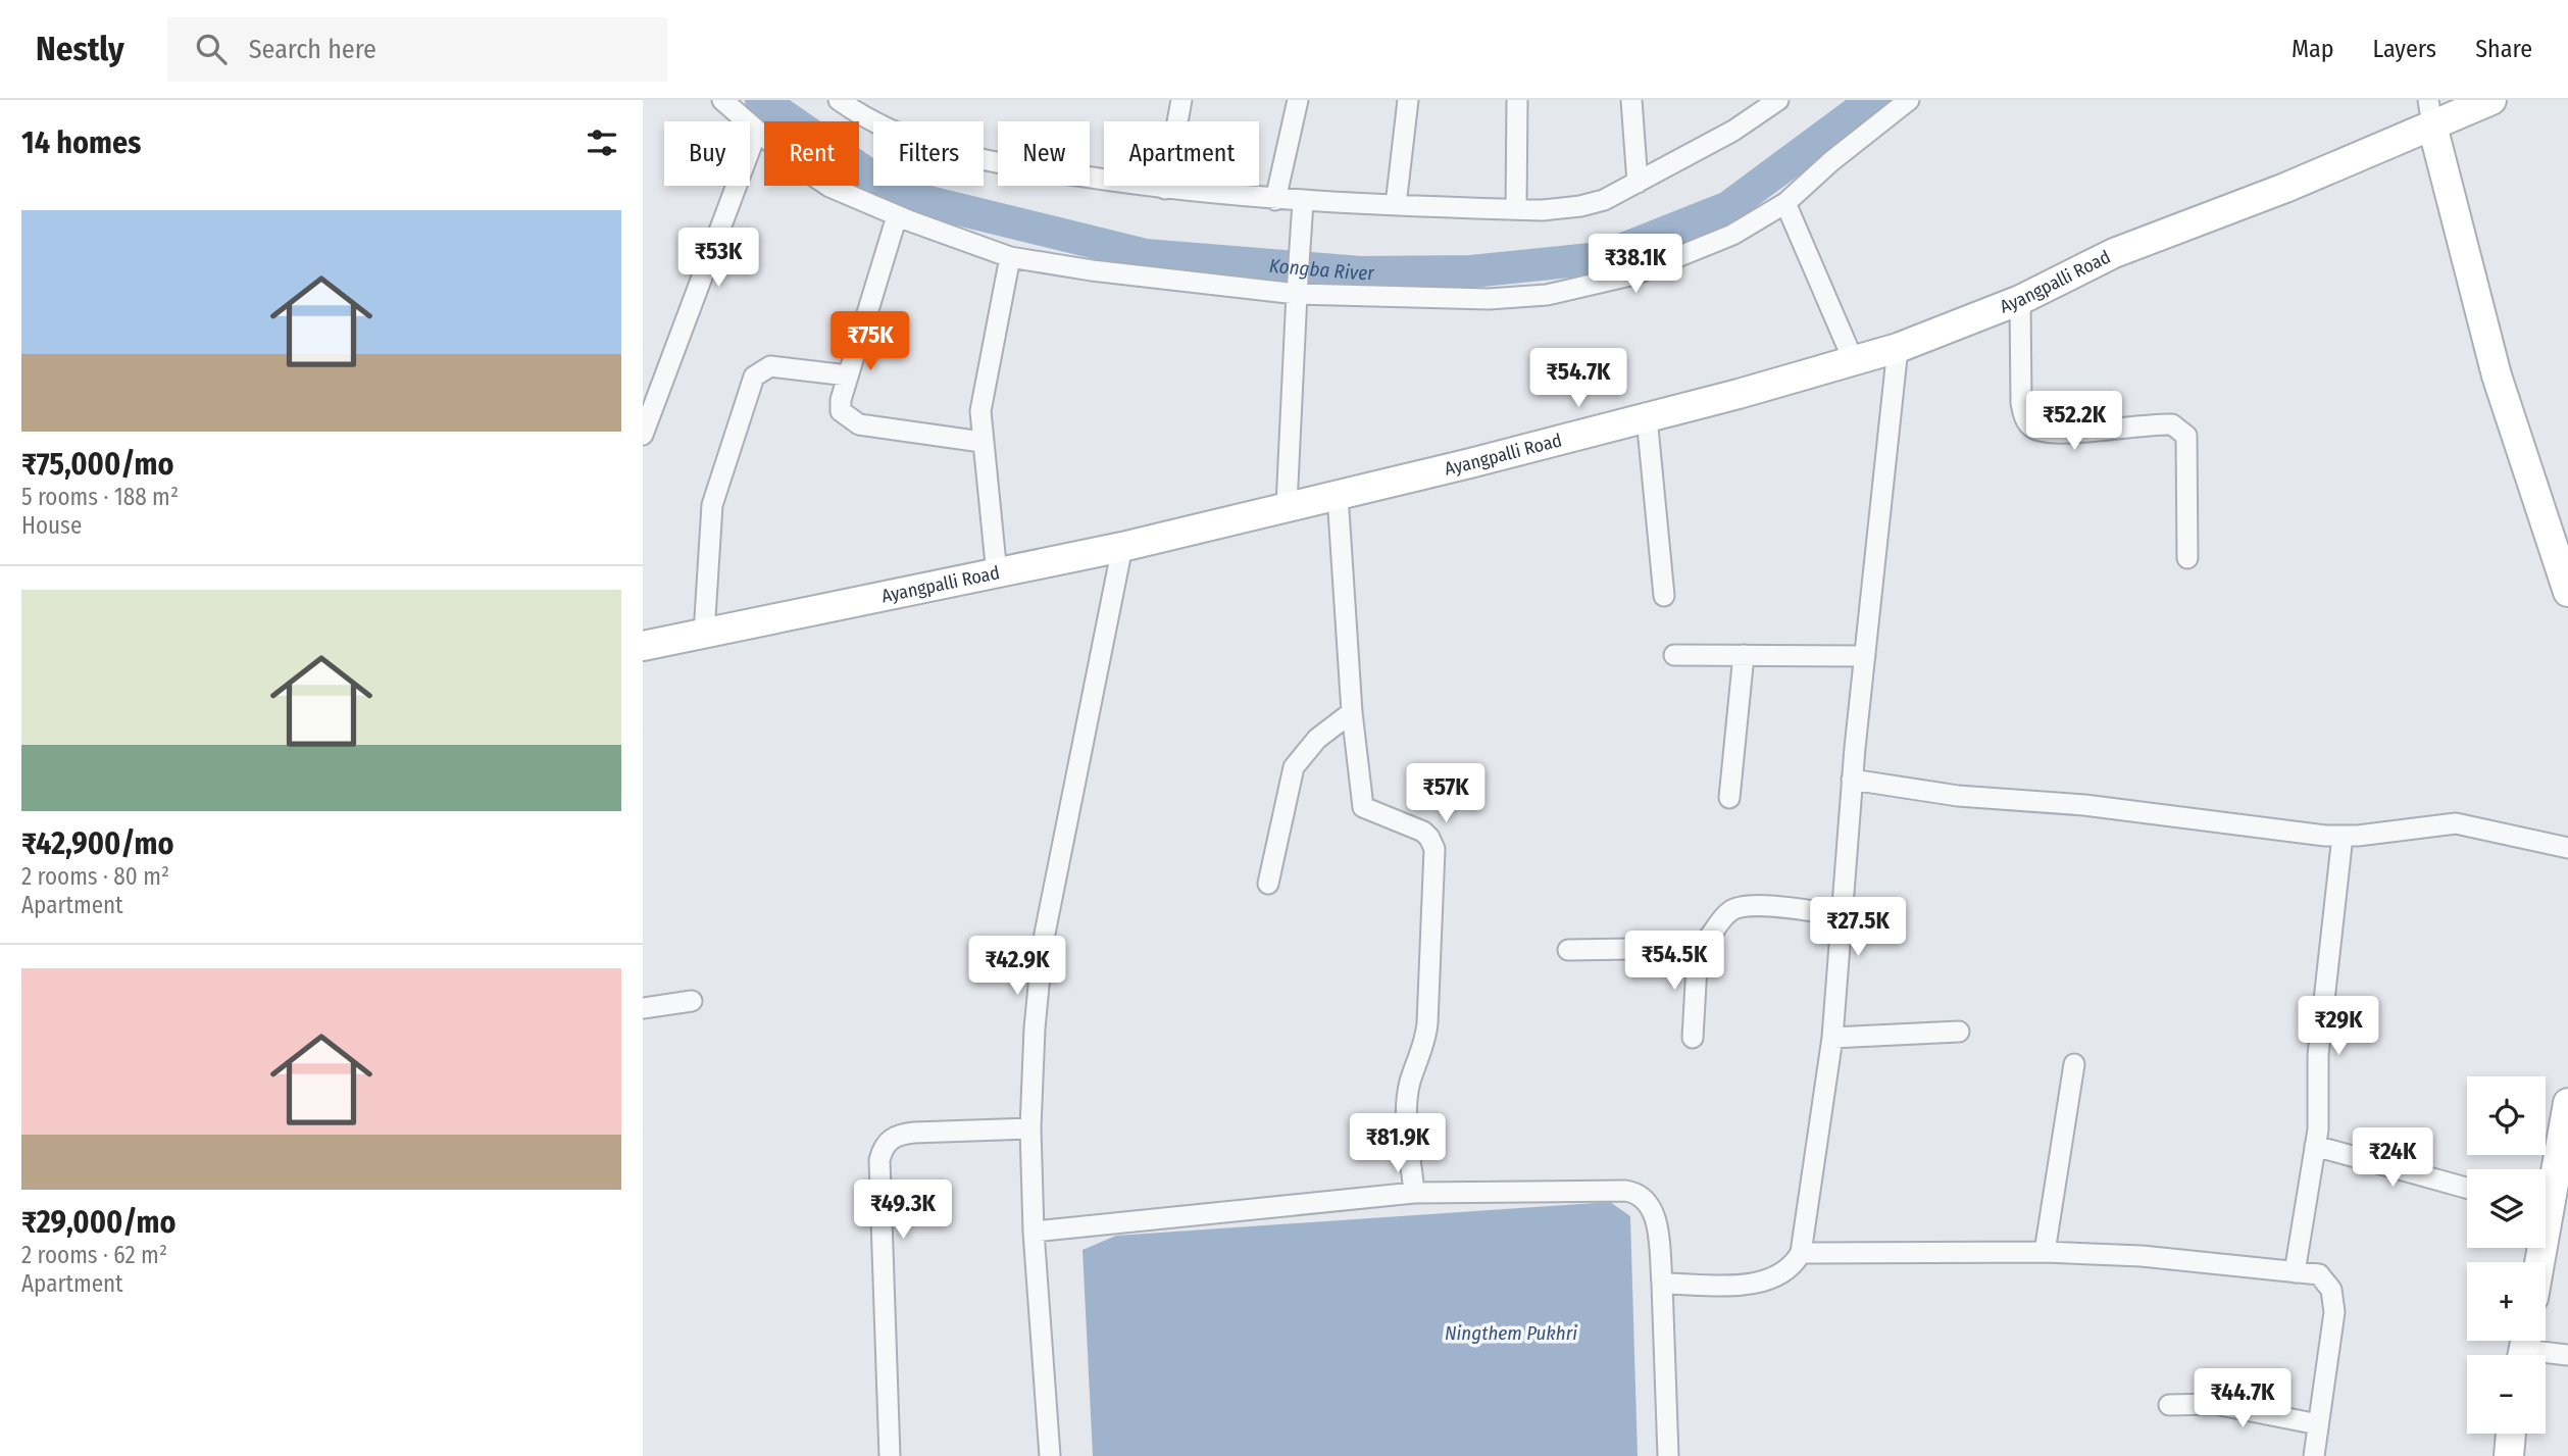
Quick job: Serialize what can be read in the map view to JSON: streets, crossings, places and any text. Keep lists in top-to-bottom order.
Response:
{
  "streets": {
    "street": ["Ayangpalli Road"]
  },
  "water": ["Kongba River", "Ningthem Pukhri"],
  "page": {
    "header": "Nestly",
    "search": "Search here",
    "nav": ["Map", "Layers", "Share"],
    "heading": "14 homes",
    "chip": [
      "Buy",
      "Rent",
      "Filters",
      "New",
      "Apartment"
    ],
    "list": [
      {
        "name": "₹75,000/mo",
        "note": "5 rooms · 188 m² · House"
      },
      {
        "name": "₹42,900/mo",
        "note": "2 rooms · 80 m² · Apartment"
      },
      {
        "name": "₹29,000/mo",
        "note": "2 rooms · 62 m² · Apartment"
      }
    ],
    "price": [
      "₹53K",
      "₹38.1K",
      "₹75K",
      "₹54.7K",
      "₹52.2K",
      "₹57K",
      "₹27.5K",
      "₹54.5K",
      "₹42.9K",
      "₹29K",
      "₹81.9K",
      "₹24K",
      "₹49.3K",
      "₹44.7K"
    ],
    "map_buttons": ["+", "−"]
  }
}
